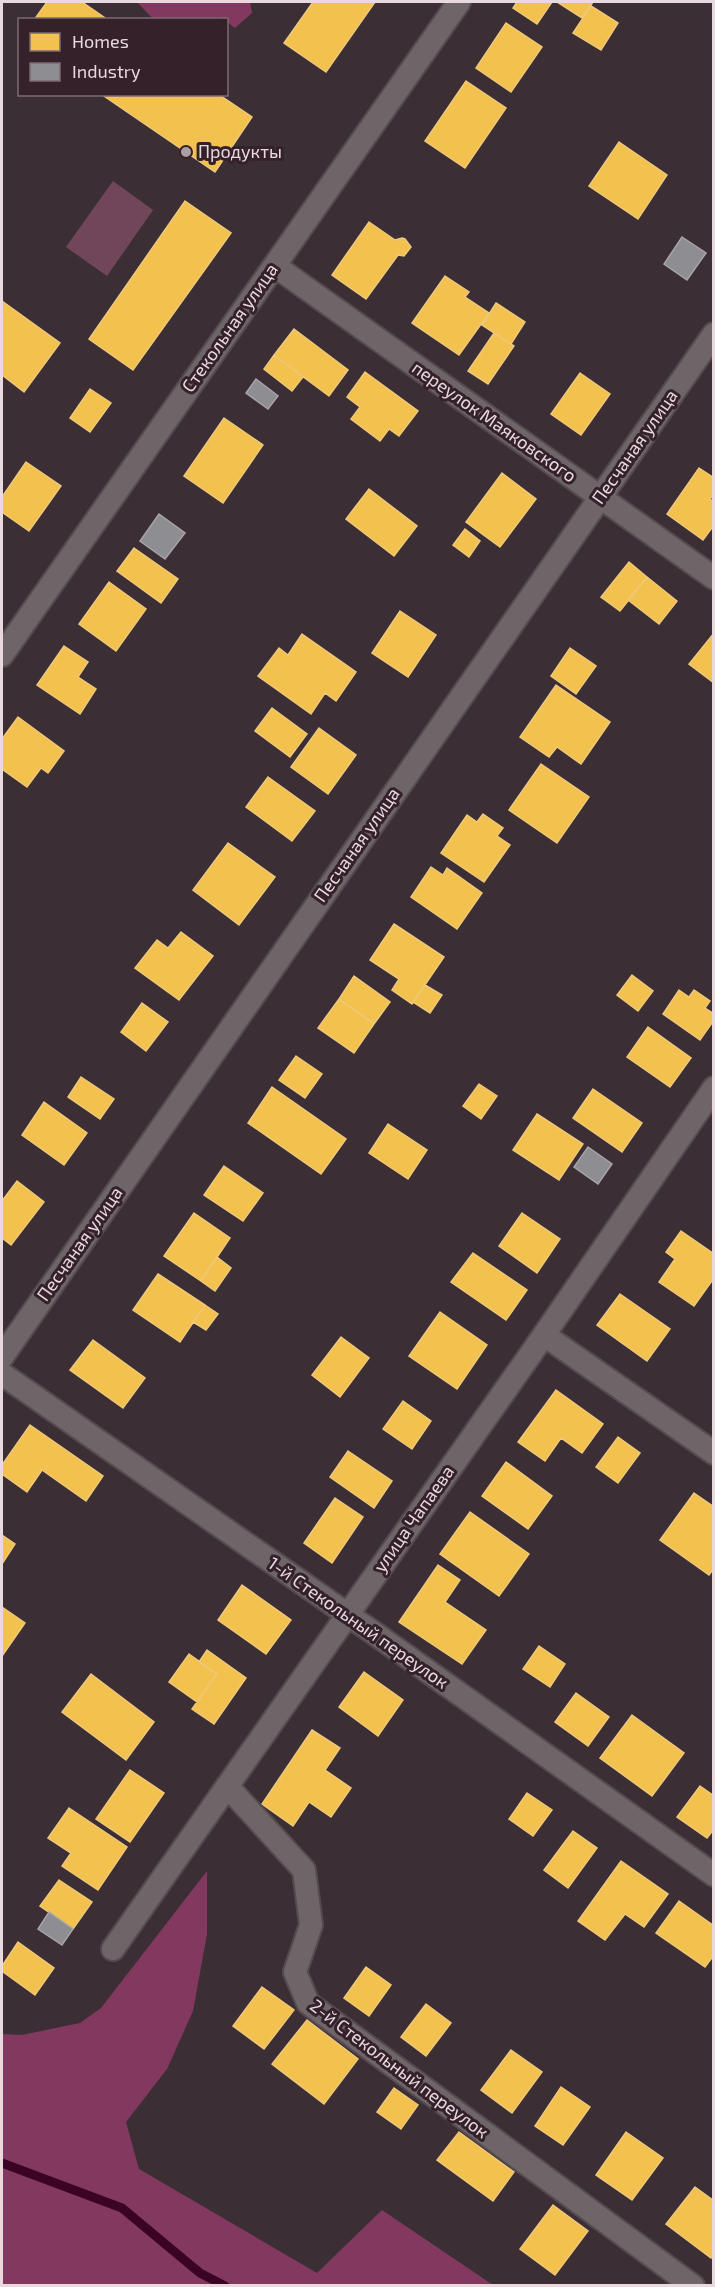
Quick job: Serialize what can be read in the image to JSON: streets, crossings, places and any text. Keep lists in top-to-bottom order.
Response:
{
  "streets": {
    "street": [
      "Стекольная улица",
      "переулок Маяковского",
      "Песчаная улица",
      "улица Чапаева",
      "1-й Стекольный переулок",
      "2-й Стекольный переулок"
    ]
  },
  "crossings": [
    ["Стекольная улица", "переулок Маяковского"],
    ["переулок Маяковского", "Песчаная улица"],
    ["улица Чапаева", "1-й Стекольный переулок"],
    ["улица Чапаева", "2-й Стекольный переулок"]
  ],
  "places": ["Продукты"],
  "legend": ["Homes", "Industry"]
}
